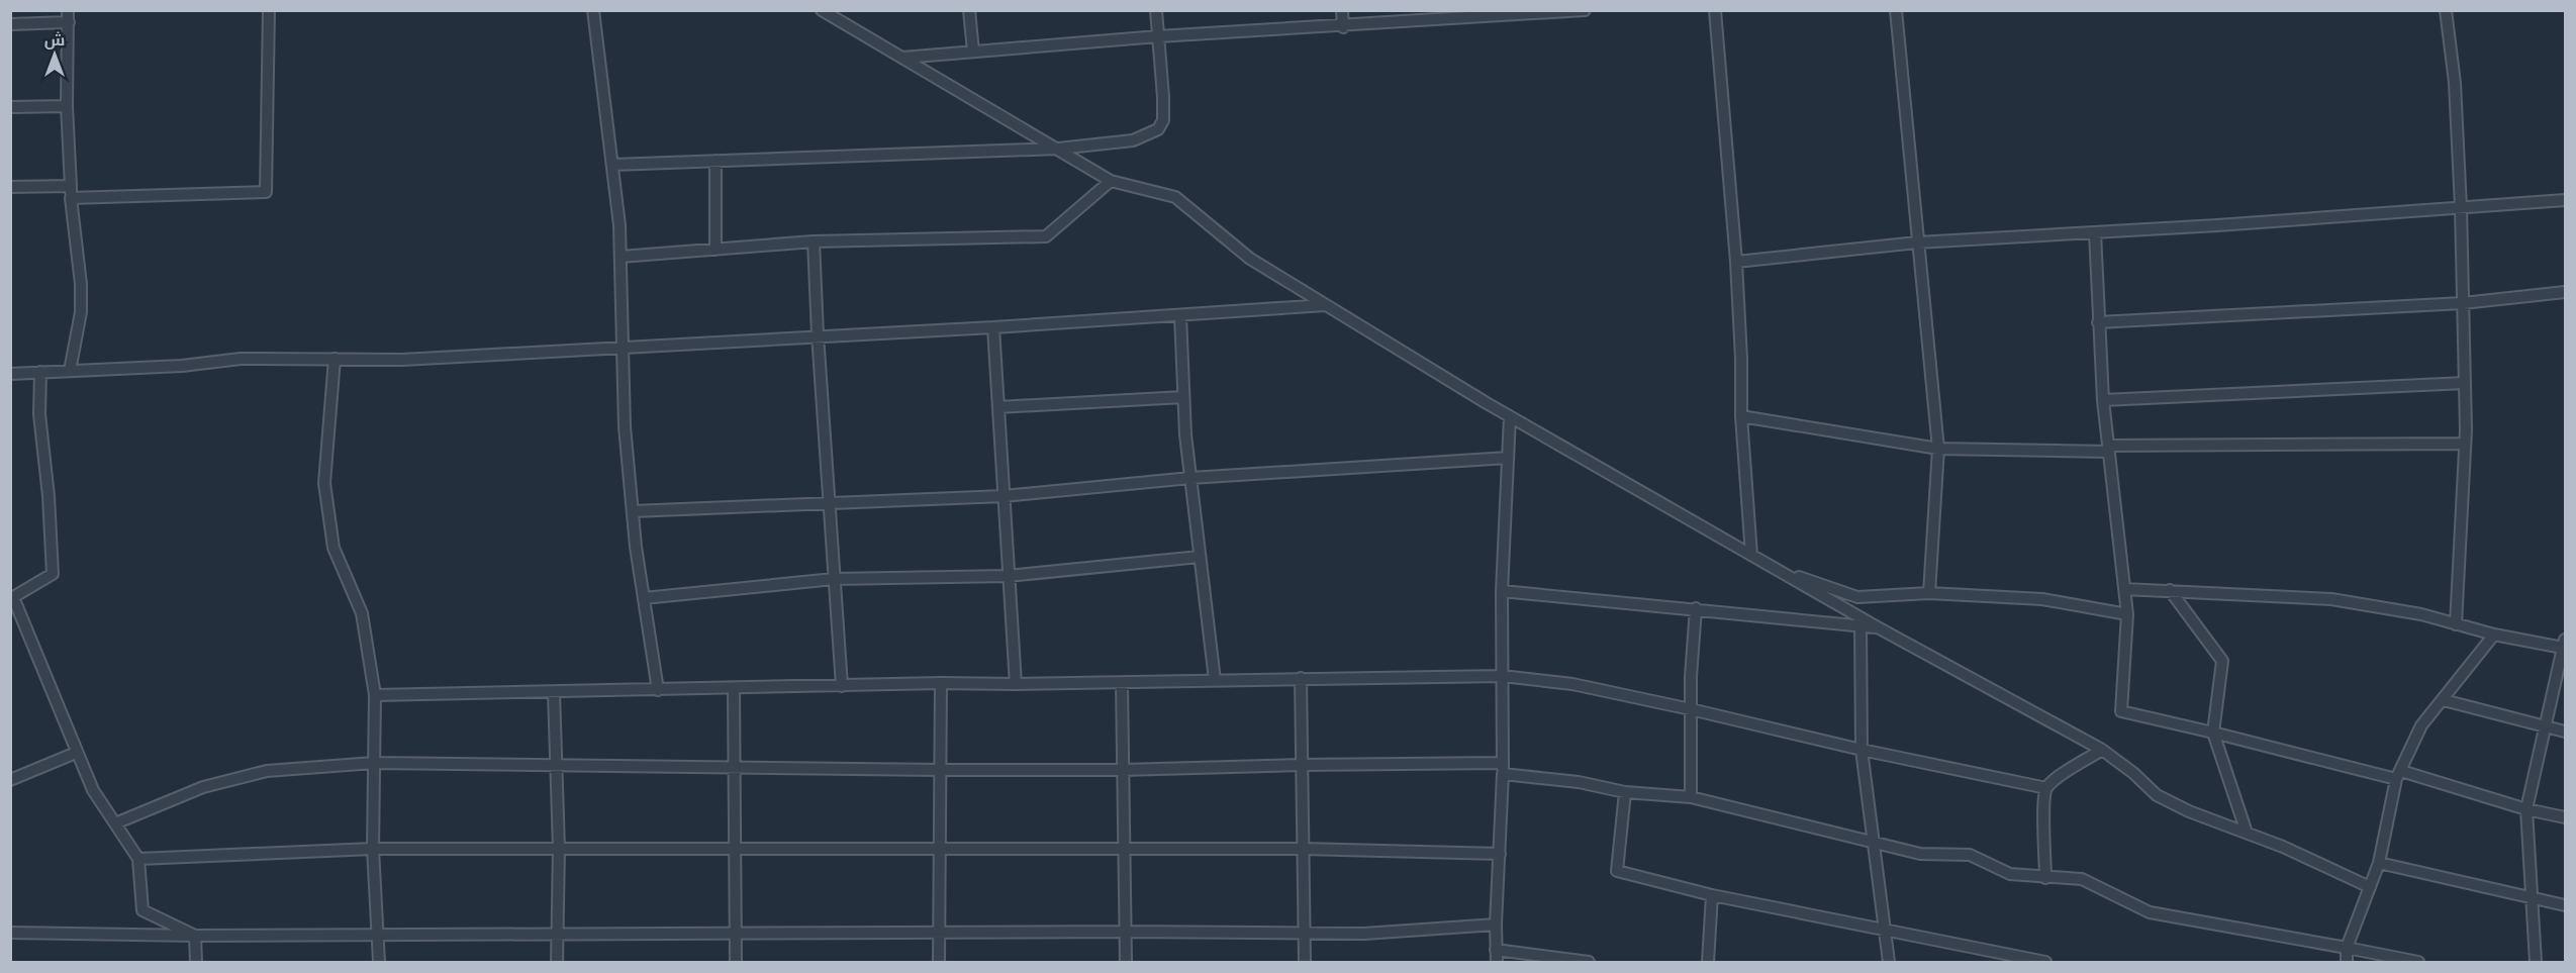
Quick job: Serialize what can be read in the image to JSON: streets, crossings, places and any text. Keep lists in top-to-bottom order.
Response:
{
  "north": "top"
}
